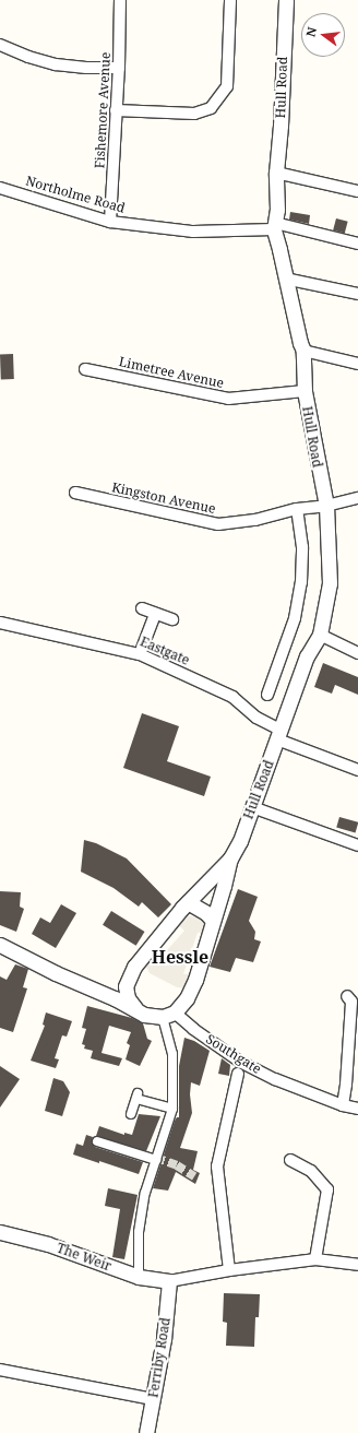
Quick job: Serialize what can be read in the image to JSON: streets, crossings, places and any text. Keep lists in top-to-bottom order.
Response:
{
  "streets": {
    "street": [
      "Hull Road",
      "Fishemore Avenue",
      "Northolme Road",
      "Limetree Avenue",
      "Kingston Avenue",
      "Eastgate",
      "Southgate",
      "The Weir",
      "Ferriby Road"
    ]
  },
  "crossings": [
    ["Hull Road", "Northolme Road"],
    ["Hull Road", "Limetree Avenue"],
    ["Hull Road", "Kingston Avenue"],
    ["Hull Road", "Eastgate"],
    ["Fishemore Avenue", "Northolme Road"],
    ["The Weir", "Ferriby Road"]
  ],
  "districts": ["Hessle"],
  "north": "left"
}
